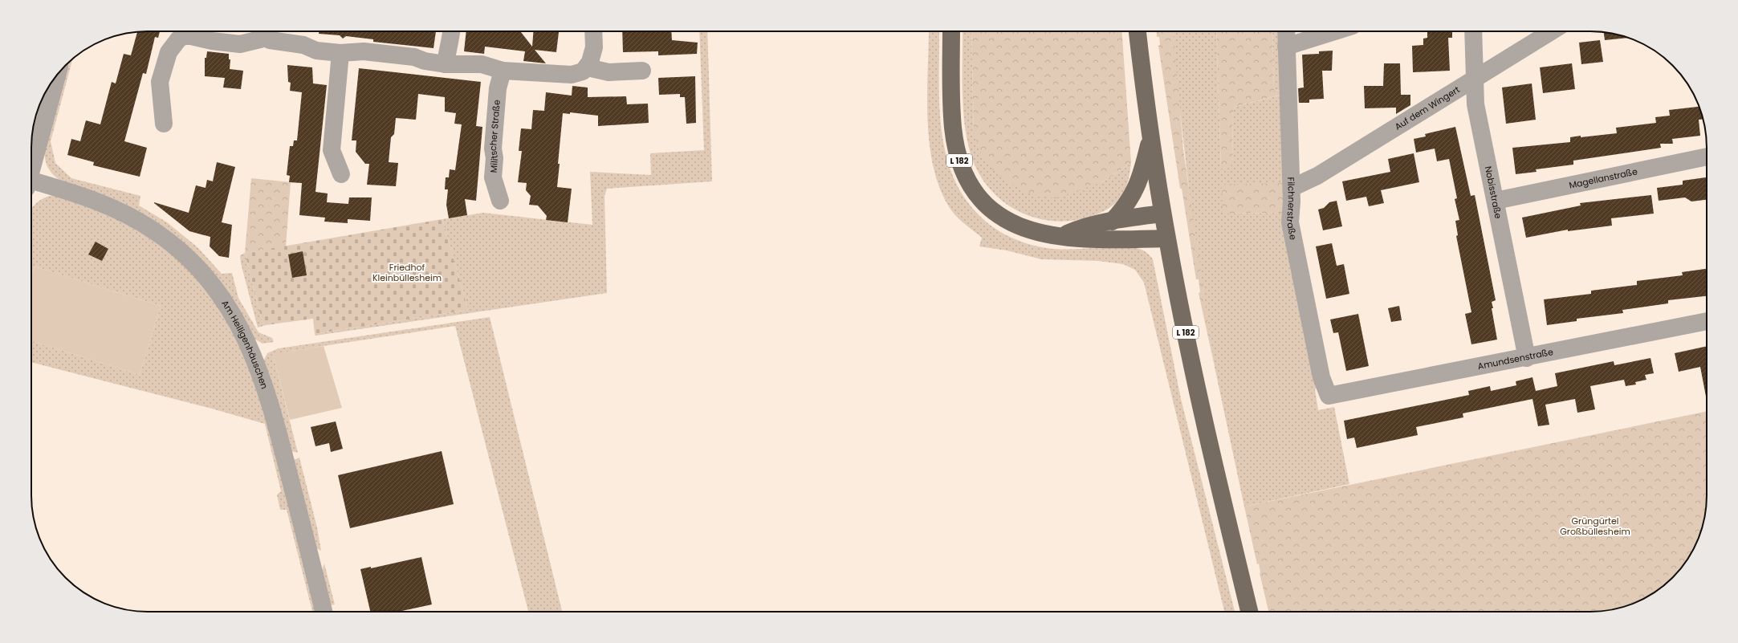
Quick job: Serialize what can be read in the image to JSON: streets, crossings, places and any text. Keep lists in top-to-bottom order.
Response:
{
  "streets": {
    "main road": ["L 182"],
    "street": [
      "Auf dem Wingert",
      "Militscher Straße",
      "Magellanstraße",
      "Nobisstraße",
      "Filchnerstraße",
      "Am Heiligenhäuschen",
      "Amundsenstraße"
    ]
  },
  "crossings": [
    ["Auf dem Wingert", "Nobisstraße"],
    ["Auf dem Wingert", "Filchnerstraße"],
    ["Magellanstraße", "Nobisstraße"],
    ["Nobisstraße", "Amundsenstraße"],
    ["Filchnerstraße", "Amundsenstraße"]
  ],
  "parks": ["Friedhof Kleinbüllesheim", "Grüngürtel Großbüllesheim"]
}
